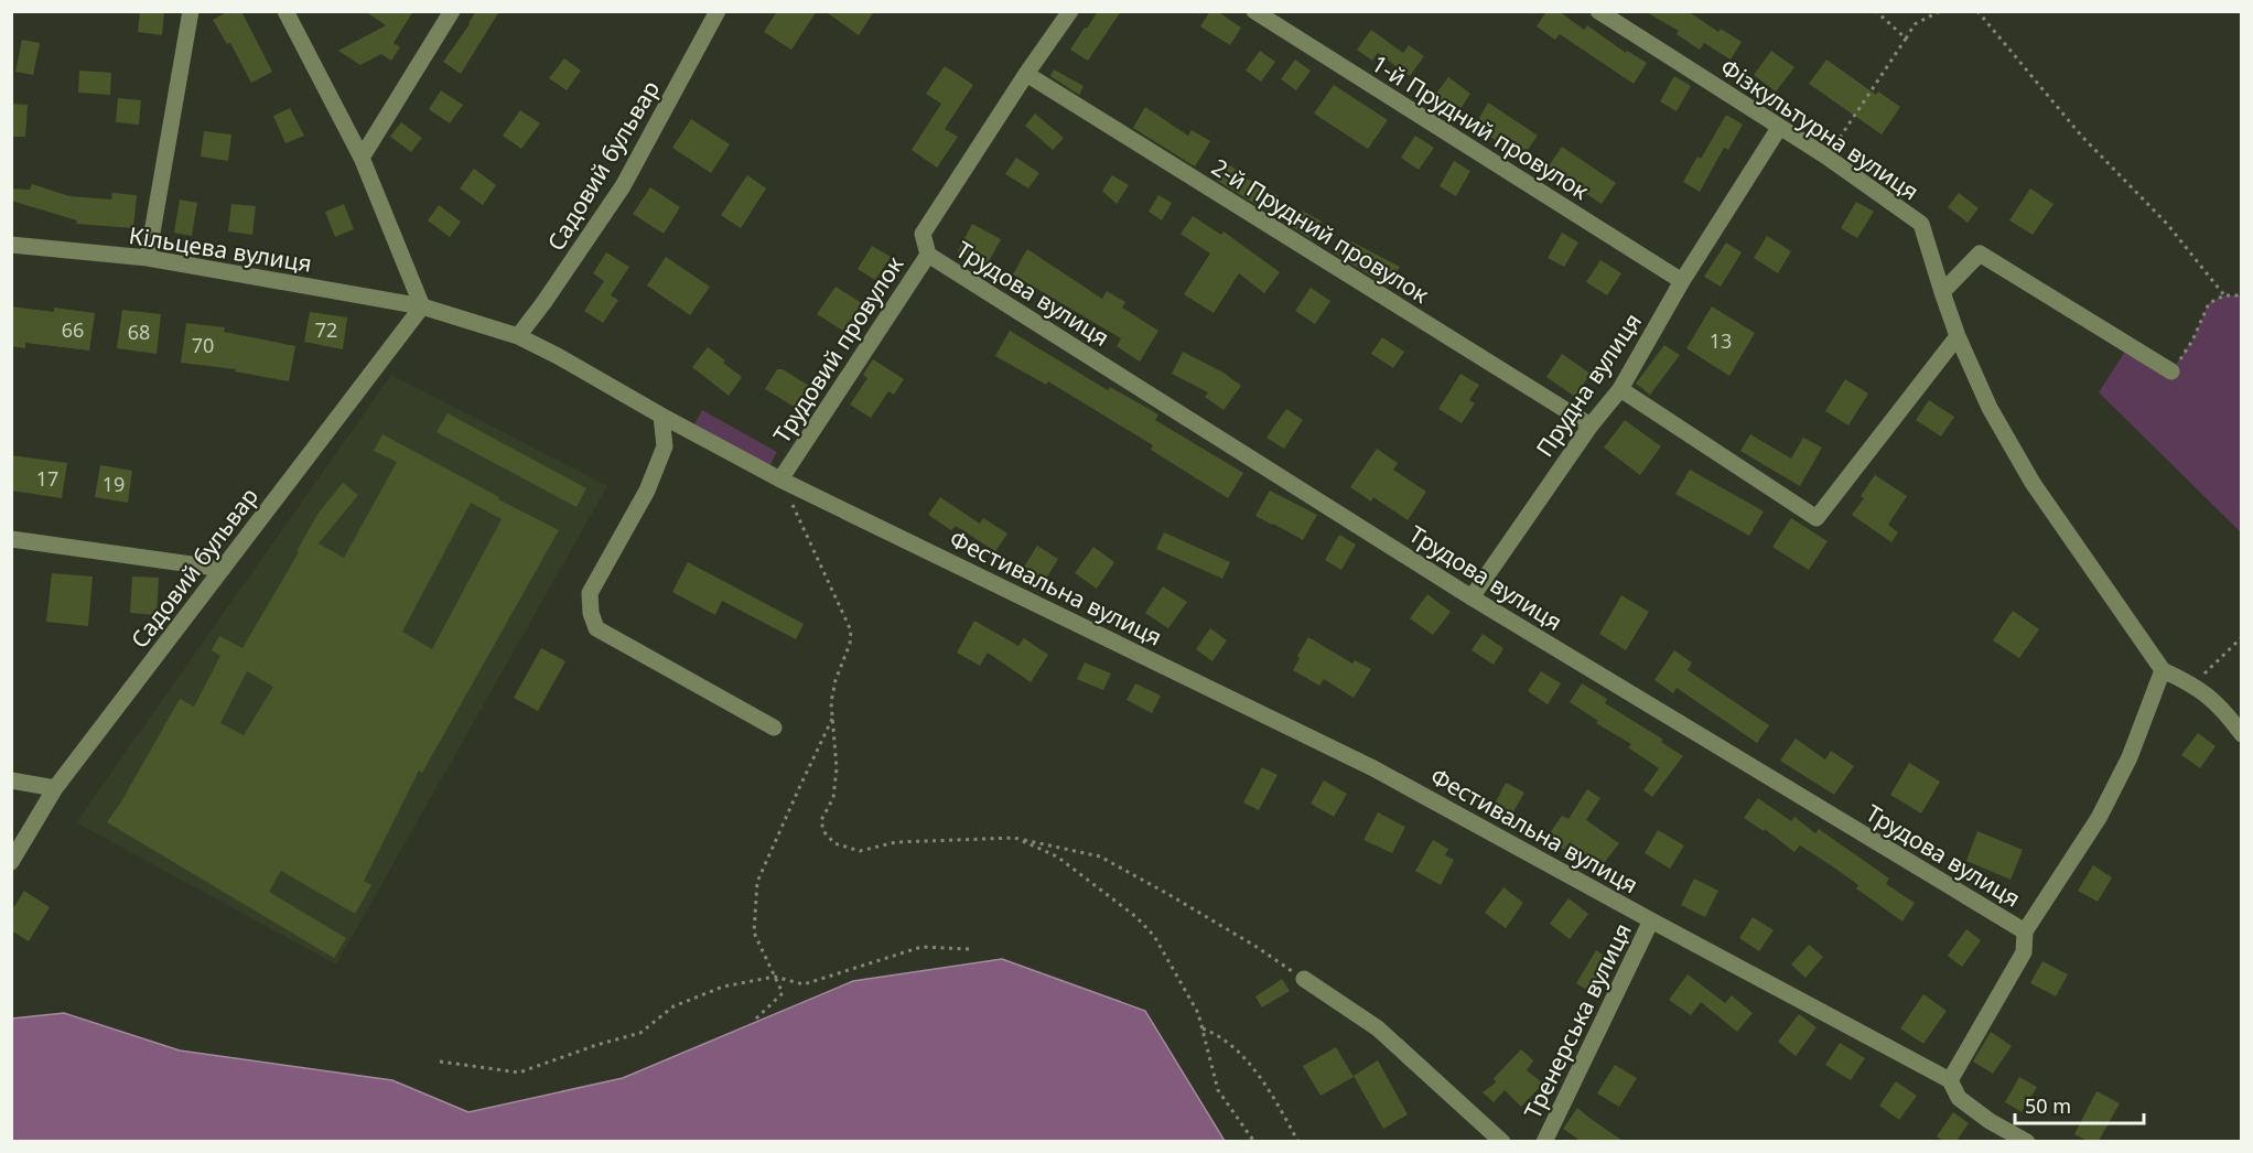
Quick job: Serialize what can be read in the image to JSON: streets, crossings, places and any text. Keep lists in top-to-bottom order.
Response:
{
  "streets": {
    "street": [
      "1-й Прудний провулок",
      "Фізкультурна вулиця",
      "Садовий бульвар",
      "2-й Прудний провулок",
      "Кільцева вулиця",
      "Трудова вулиця",
      "Трудовий провулок",
      "Прудна вулиця",
      "Фестивальна вулиця",
      "Тренерська вулиця"
    ]
  },
  "crossings": [
    ["1-й Прудний провулок", "Прудна вулиця"],
    ["Фізкультурна вулиця", "Прудна вулиця"],
    ["Садовий бульвар", "Кільцева вулиця"],
    ["Садовий бульвар", "Фестивальна вулиця"],
    ["2-й Прудний провулок", "Трудовий провулок"],
    ["2-й Прудний провулок", "Прудна вулиця"],
    ["Кільцева вулиця", "Фестивальна вулиця"],
    ["Трудова вулиця", "Трудовий провулок"],
    ["Трудова вулиця", "Прудна вулиця"],
    ["Трудовий провулок", "Фестивальна вулиця"],
    ["Фестивальна вулиця", "Тренерська вулиця"]
  ],
  "house_numbers": [
    "66",
    "72",
    "68",
    "13",
    "70",
    "17",
    "19"
  ],
  "scale_bar": "50 m"
}
